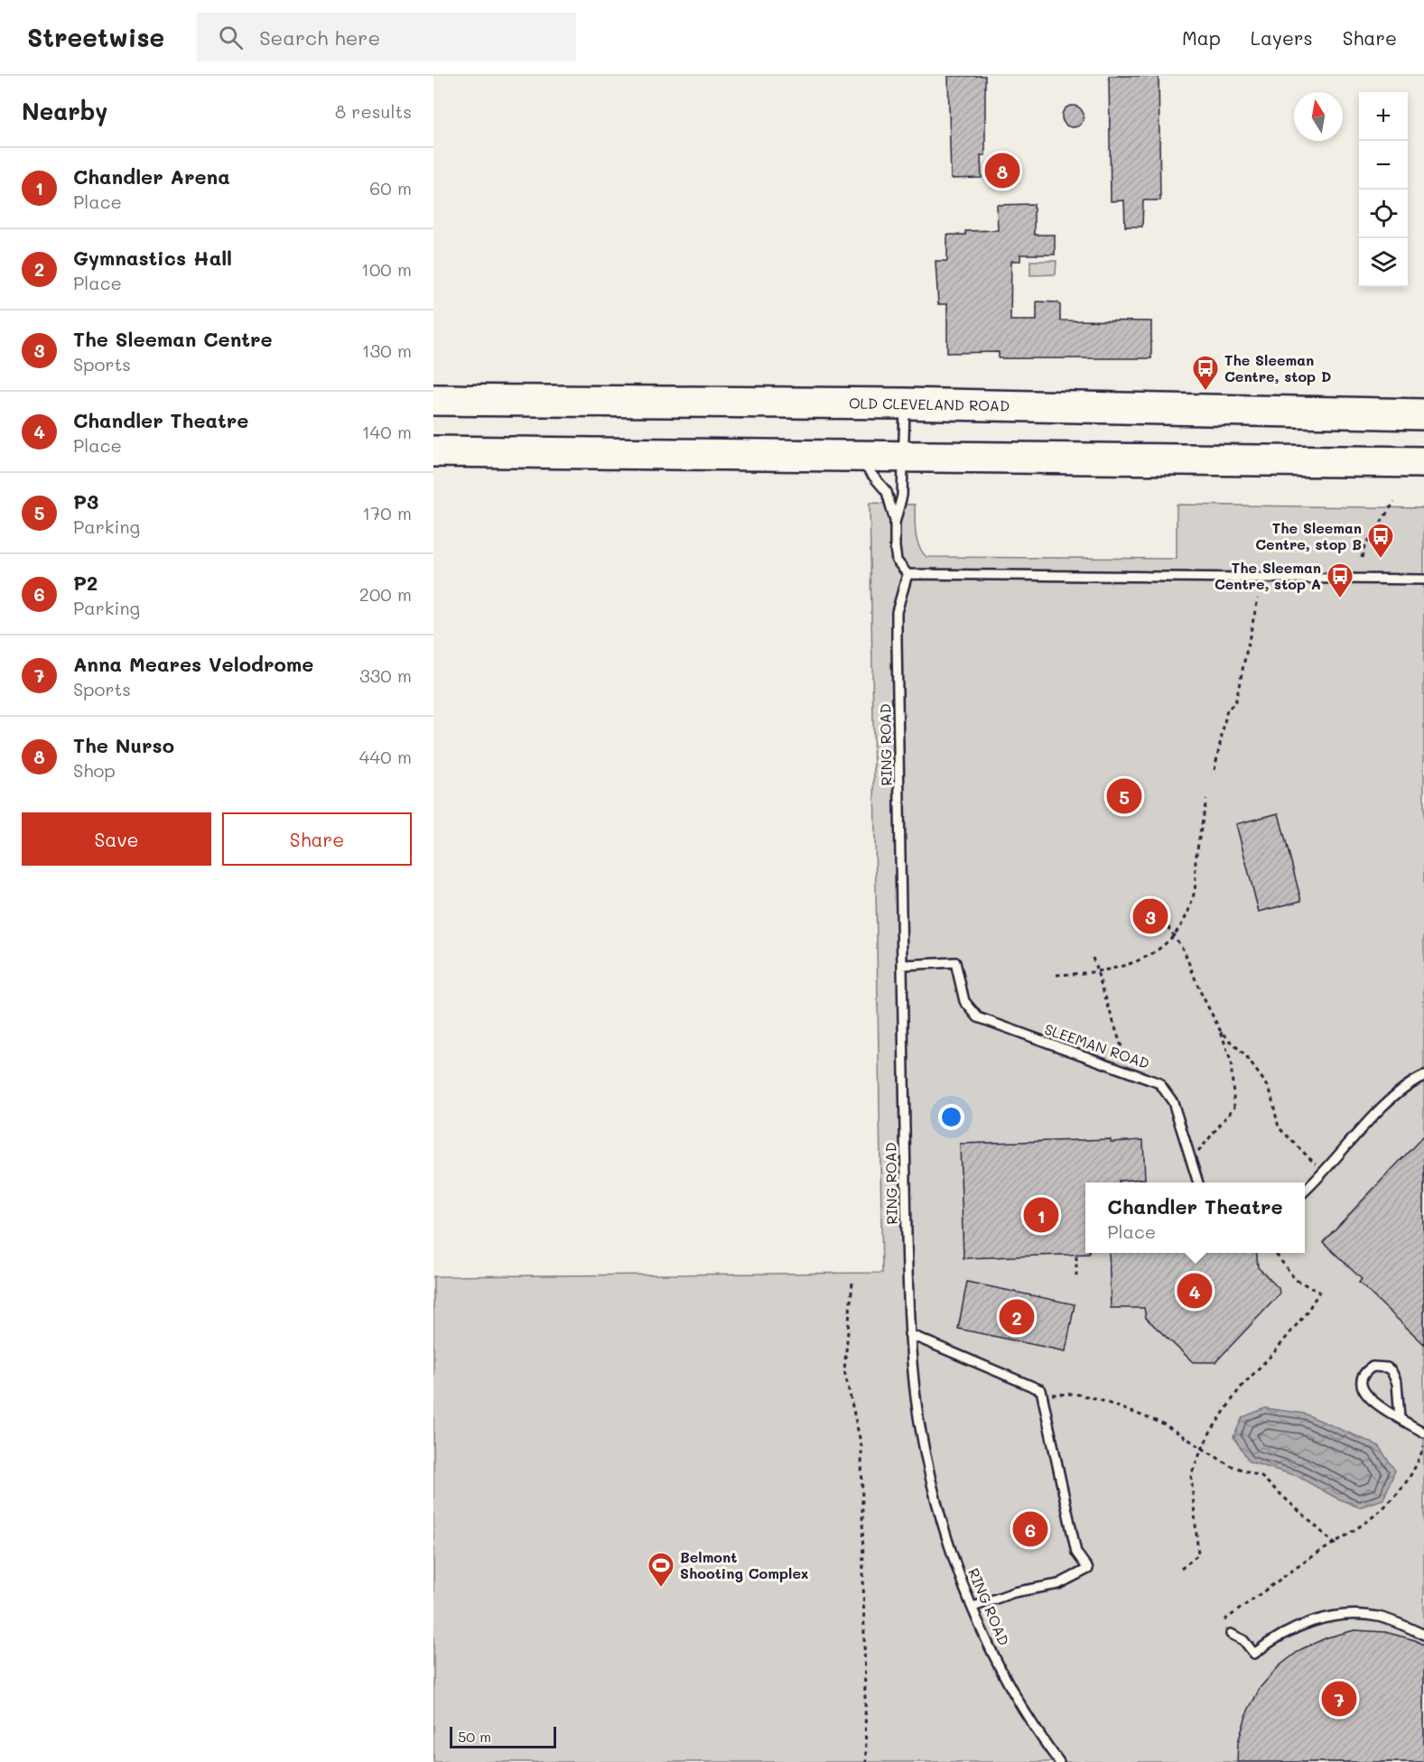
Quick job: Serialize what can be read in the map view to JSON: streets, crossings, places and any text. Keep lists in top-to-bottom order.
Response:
{
  "streets": {
    "highway": ["OLD CLEVELAND ROAD"],
    "lane": ["RING ROAD", "SLEEMAN ROAD"]
  },
  "crossings": [
    ["RING ROAD", "SLEEMAN ROAD"]
  ],
  "places": {
    "bus stop": ["The Sleeman Centre, stop D", "The Sleeman Centre, stop B", "The Sleeman Centre, stop A"],
    "sports": ["Belmont Shooting Complex"]
  },
  "scale_bar": "50 m",
  "north": "top",
  "page": {
    "header": "Streetwise",
    "search": "Search here",
    "nav": ["Map", "Layers", "Share"],
    "heading": ["Nearby", "8 results"],
    "map_buttons": ["+", "−"],
    "list": [
      {
        "mark": "1",
        "name": "Chandler Arena",
        "note": "Place",
        "value": "60 m"
      },
      {
        "mark": "2",
        "name": "Gymnastics Hall",
        "note": "Place",
        "value": "100 m"
      },
      {
        "mark": "3",
        "name": "The Sleeman Centre",
        "note": "Sports",
        "value": "130 m"
      },
      {
        "mark": "4",
        "name": "Chandler Theatre",
        "note": "Place",
        "value": "140 m"
      },
      {
        "mark": "5",
        "name": "P3",
        "note": "Parking",
        "value": "170 m"
      },
      {
        "mark": "6",
        "name": "P2",
        "note": "Parking",
        "value": "200 m"
      },
      {
        "mark": "7",
        "name": "Anna Meares Velodrome",
        "note": "Sports",
        "value": "330 m"
      },
      {
        "mark": "8",
        "name": "The Nurso",
        "note": "Shop",
        "value": "440 m"
      }
    ],
    "pins": [
      "8",
      "5",
      "3",
      "1",
      "4",
      "2",
      "6",
      "7"
    ],
    "buttons": ["Save", "Share"],
    "popup": ["Chandler Theatre", "Place"],
    "scale": "50 m"
  }
}
